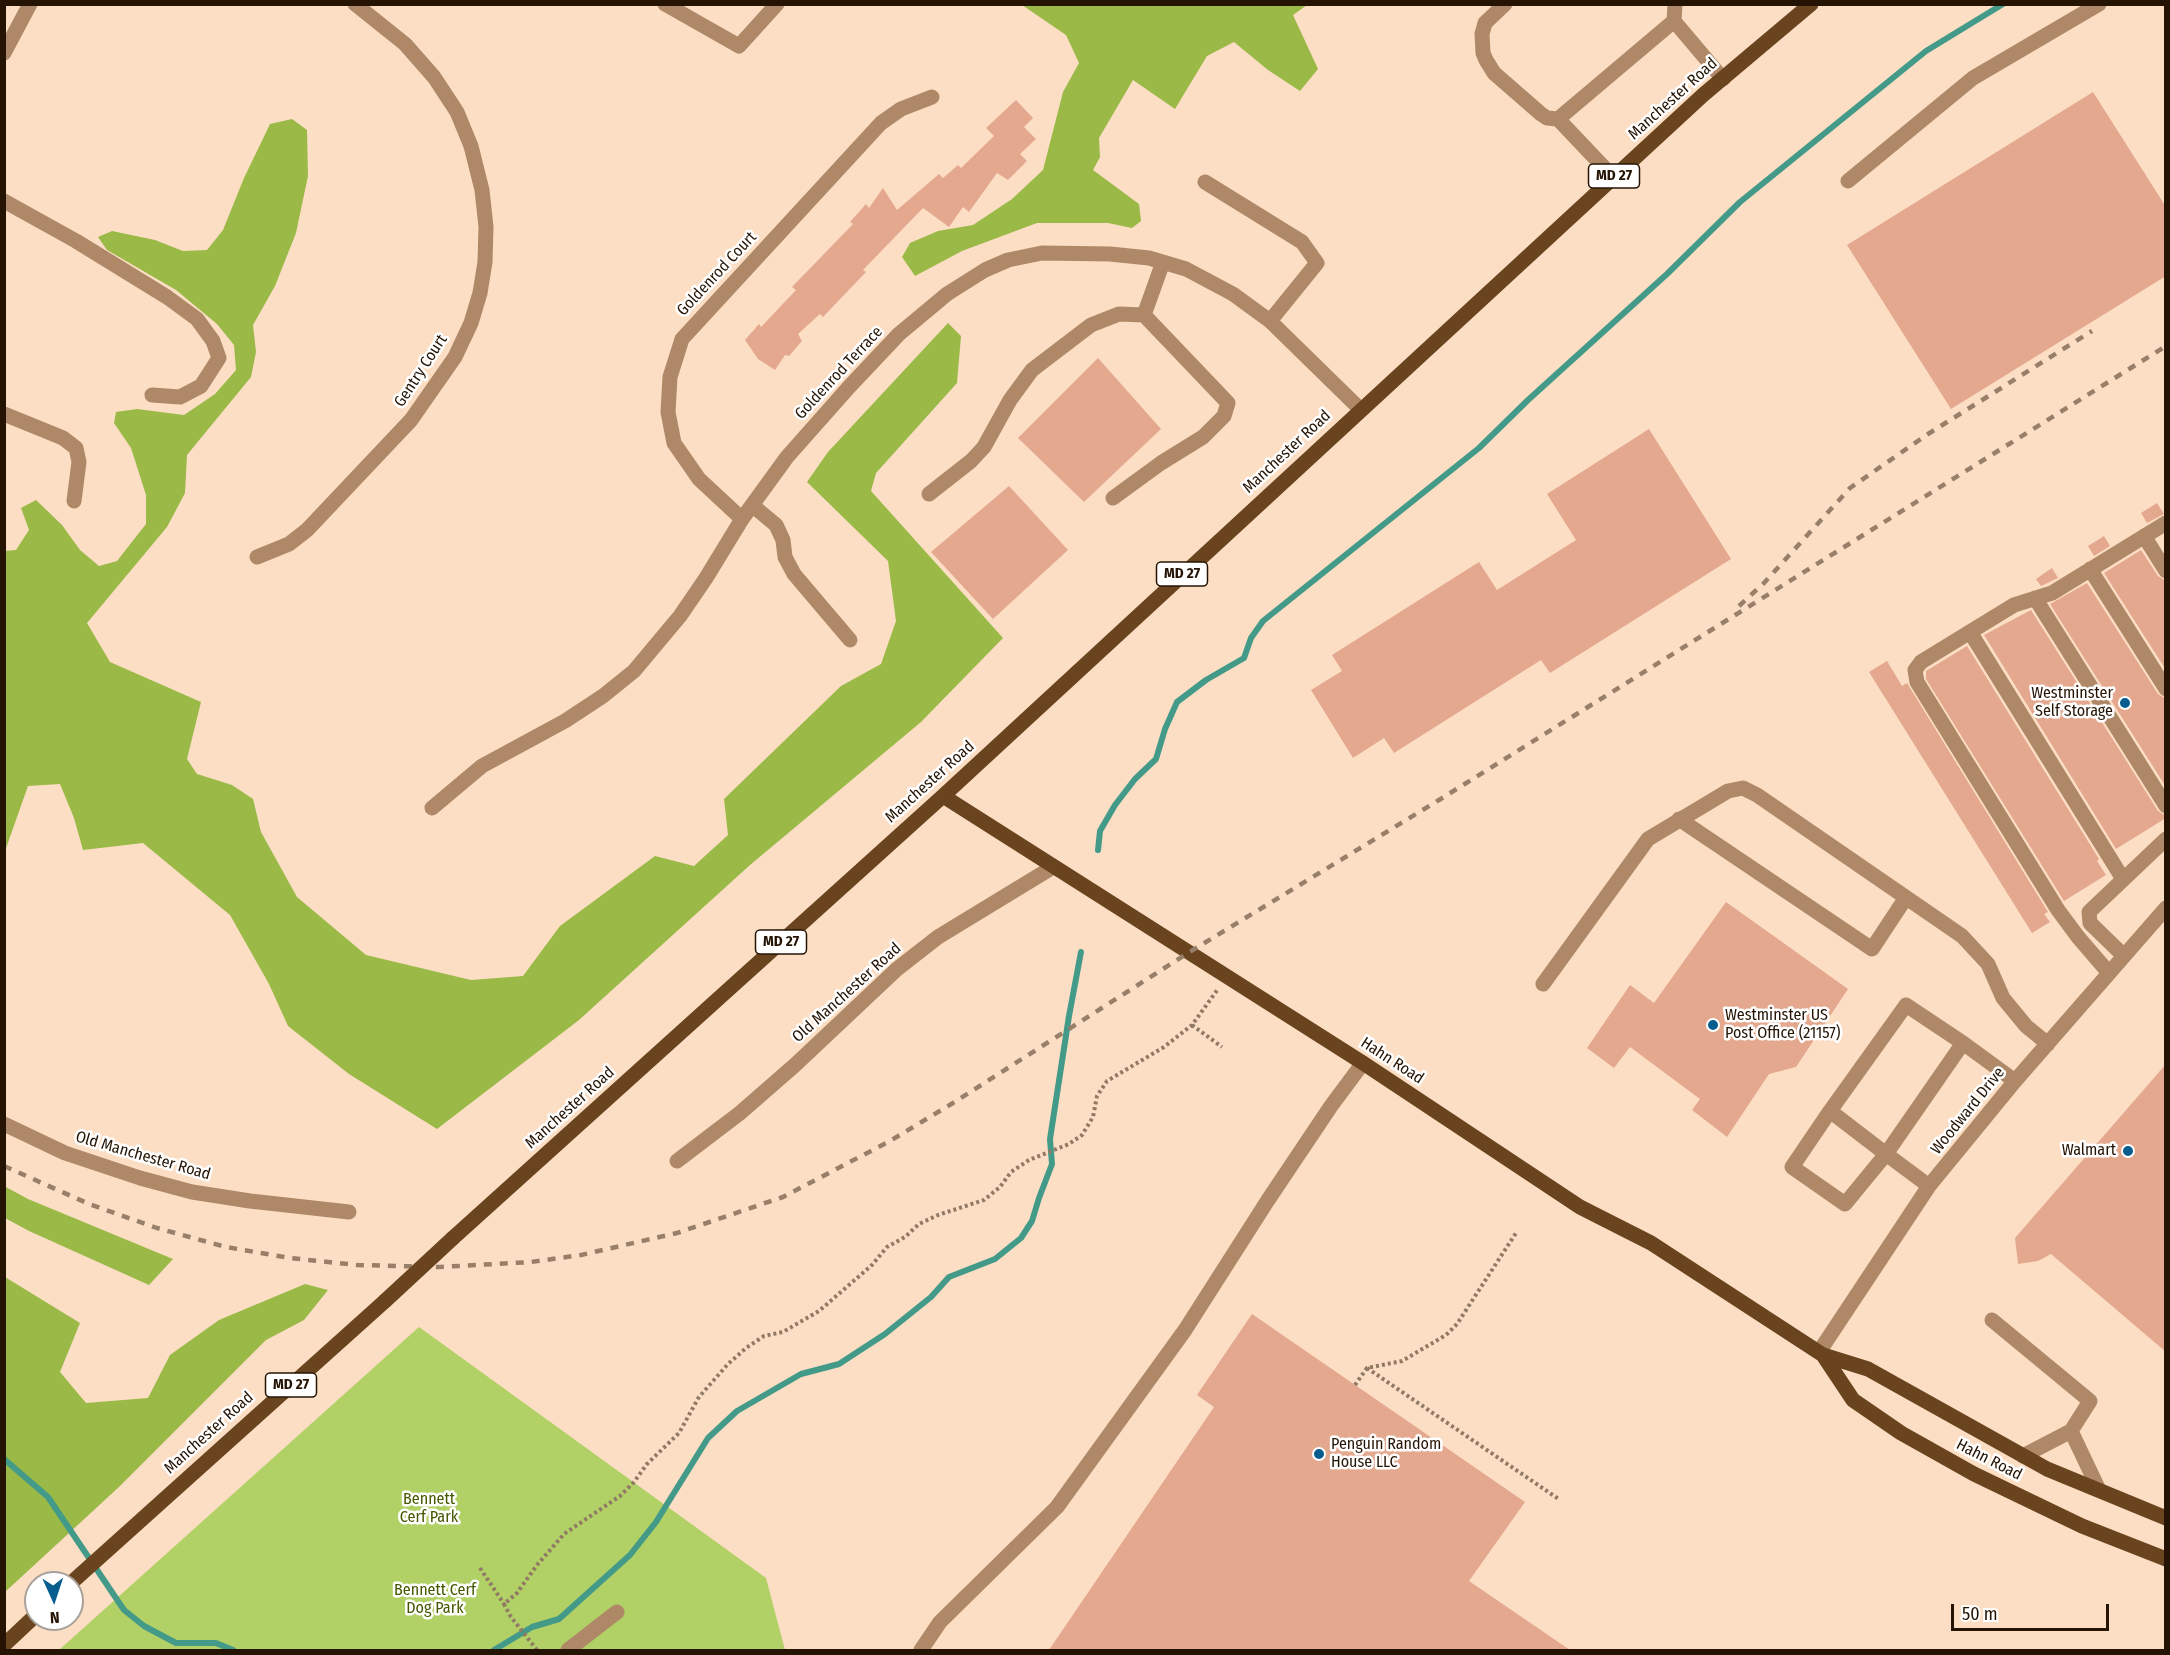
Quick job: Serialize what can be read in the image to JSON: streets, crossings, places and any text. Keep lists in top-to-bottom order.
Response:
{
  "streets": {
    "main road": ["Manchester Road", "MD 27", "Hahn Road"],
    "street": [
      "Goldenrod Court",
      "Gentry Court",
      "Goldenrod Terrace",
      "Old Manchester Road",
      "Woodward Drive"
    ]
  },
  "crossings": [
    ["Manchester Road", "Goldenrod Terrace"],
    ["Manchester Road", "Hahn Road"],
    ["Goldenrod Court", "Goldenrod Terrace"],
    ["Old Manchester Road", "Hahn Road"],
    ["Hahn Road", "Woodward Drive"]
  ],
  "parks": ["Bennett Cerf Park", "Bennett Cerf Dog Park"],
  "places": [
    "Westminster Self Storage",
    "Westminster US Post Office (21157)",
    "Walmart",
    "Penguin Random House LLC"
  ],
  "scale_bar": "50 m",
  "north": "bottom"
}
